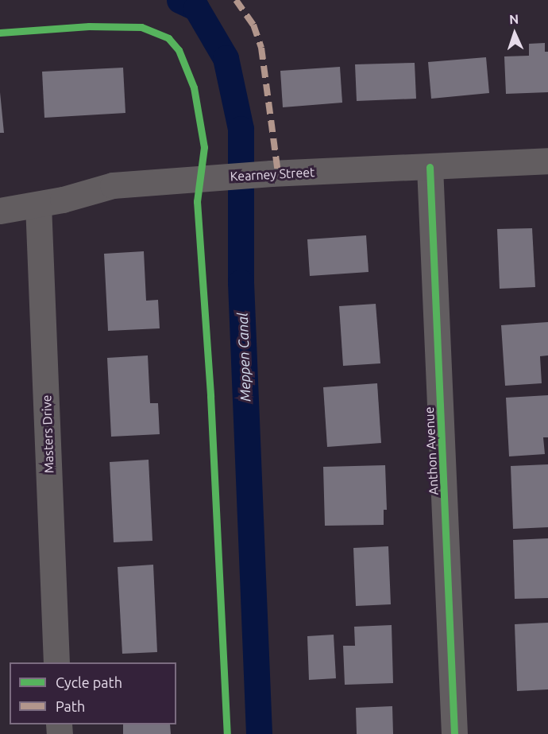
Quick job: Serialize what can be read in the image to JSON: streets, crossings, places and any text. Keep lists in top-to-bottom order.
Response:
{
  "streets": {
    "street": ["Kearney Street", "Masters Drive", "Anthon Avenue"]
  },
  "crossings": [
    ["Kearney Street", "Masters Drive"],
    ["Kearney Street", "Anthon Avenue"]
  ],
  "water": ["Meppen Canal"],
  "legend": ["Cycle path", "Path"],
  "north": "top"
}
